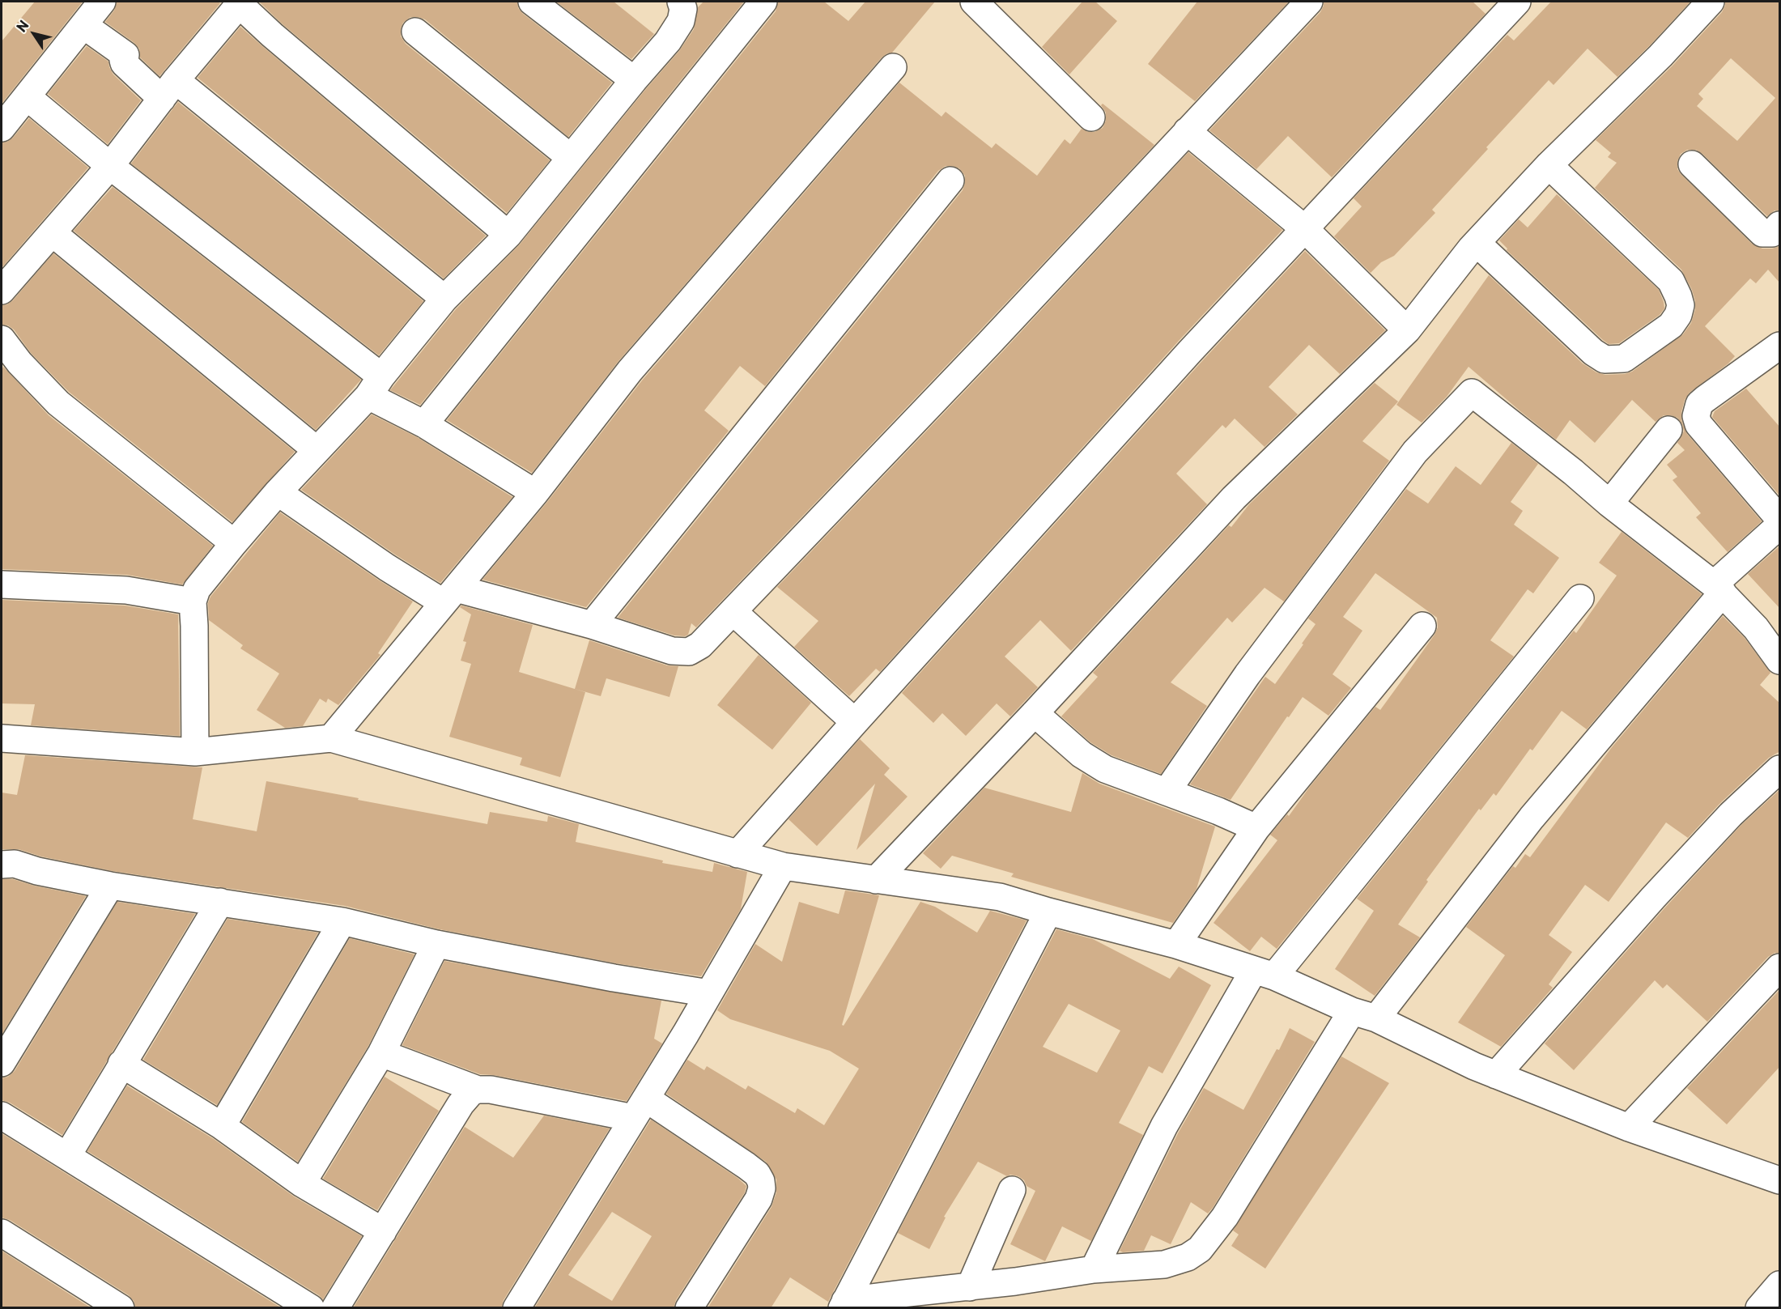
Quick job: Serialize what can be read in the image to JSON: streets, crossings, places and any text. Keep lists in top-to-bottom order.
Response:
{
  "north": "top left"
}
